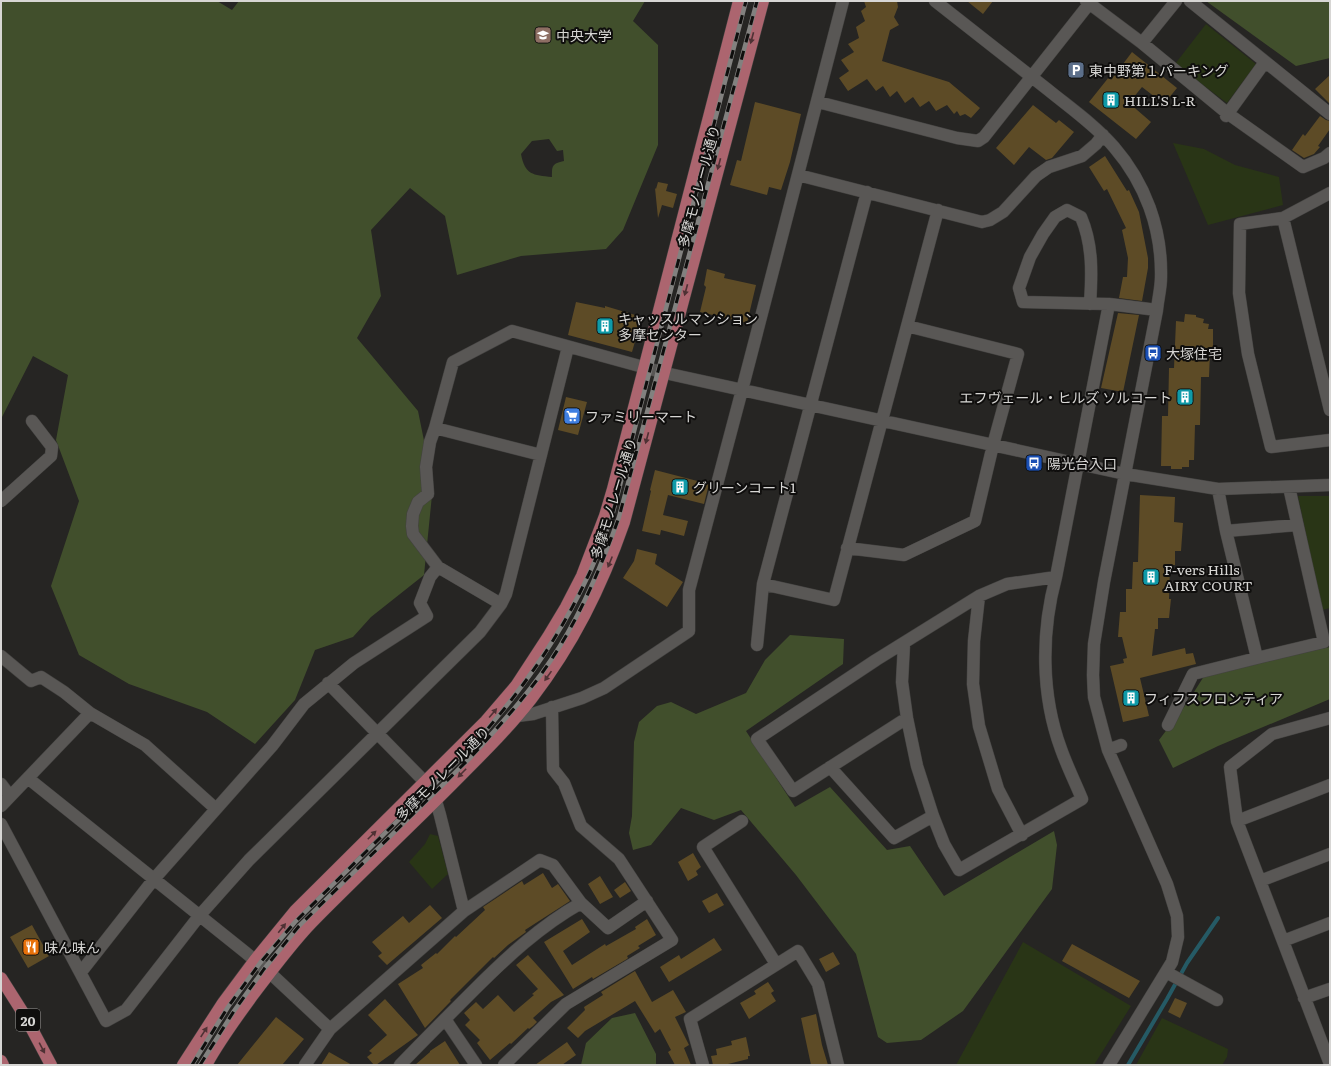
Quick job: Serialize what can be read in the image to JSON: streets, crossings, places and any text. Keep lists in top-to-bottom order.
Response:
{
  "streets": {
    "main road": ["多摩モノレール通り", "20"]
  },
  "places": {
    "school or university": ["中央大学"],
    "parking": ["東中野第１パーキング"],
    "building": [
      "HILL'S L-R",
      "キャッスルマンション 多摩センター",
      "エフヴェール・ヒルズ ソルコート",
      "グリーンコート1",
      "F-vers Hills AIRY COURT",
      "フィフスフロンティア"
    ],
    "bus stop": ["大塚住宅", "陽光台入口"],
    "supermarket": ["ファミリーマート"],
    "restaurant": ["味ん味ん"]
  }
}
